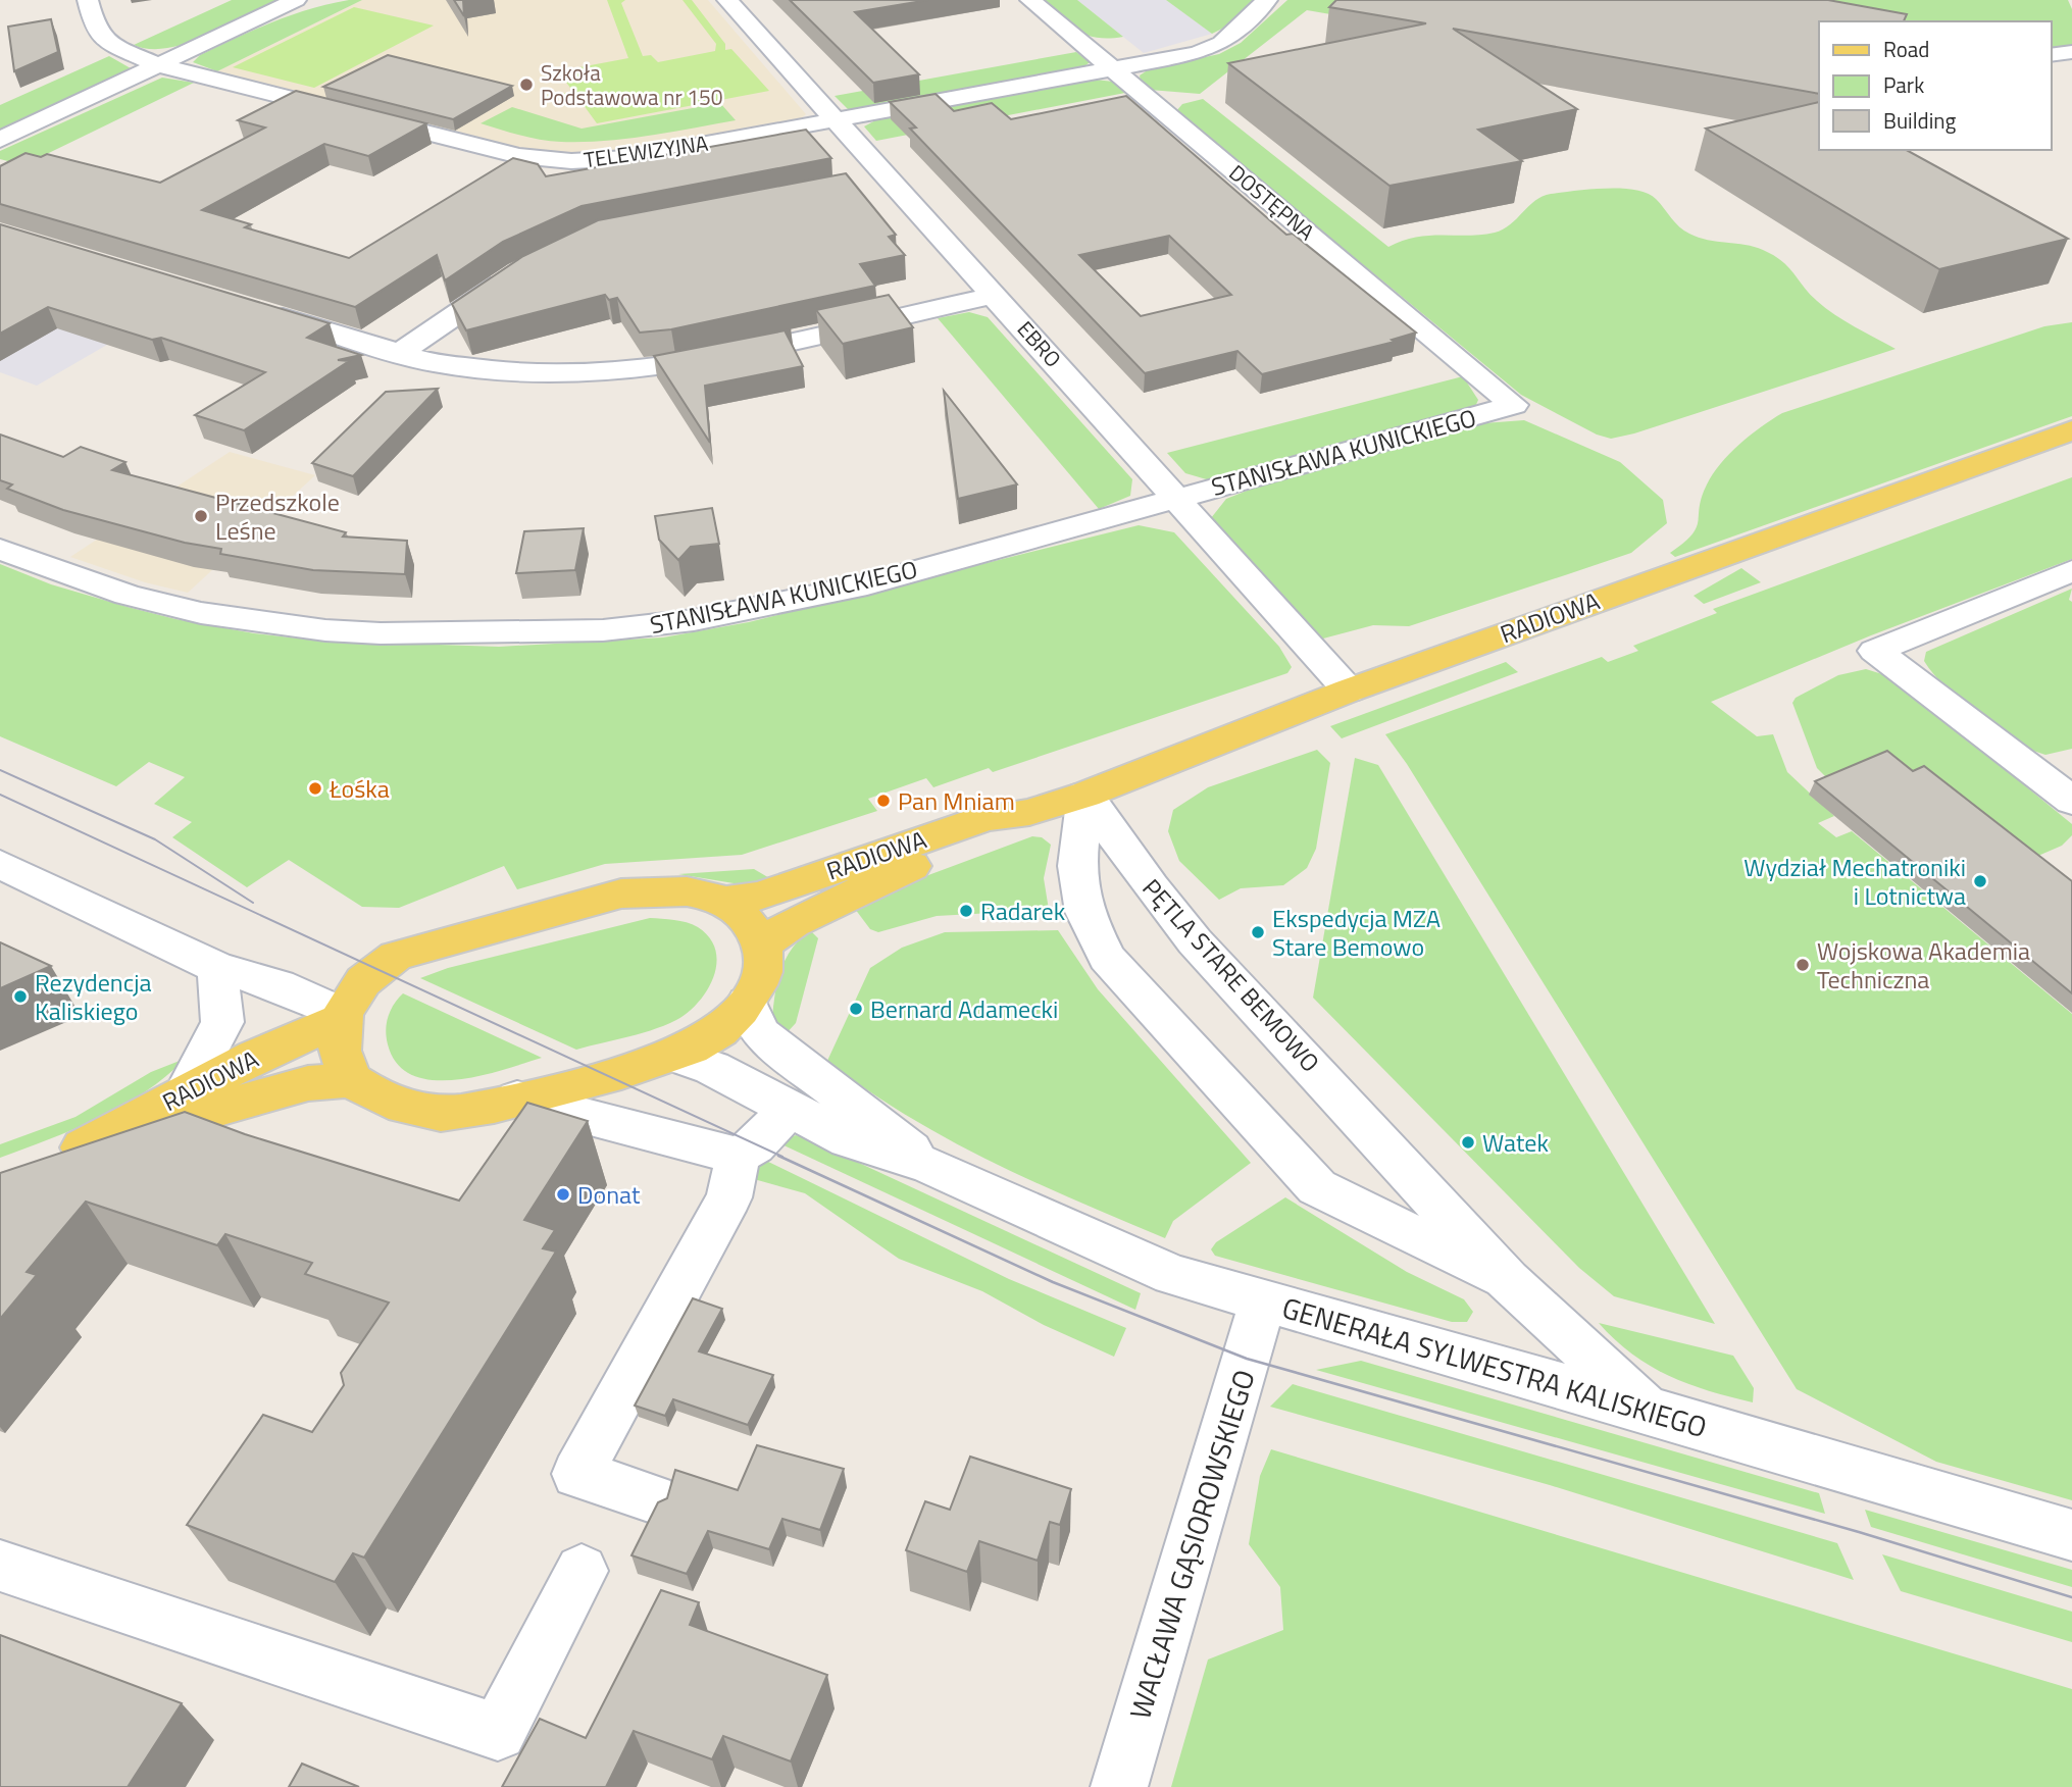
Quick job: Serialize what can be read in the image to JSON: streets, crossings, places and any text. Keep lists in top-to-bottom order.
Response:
{
  "streets": {
    "main road": ["RADIOWA"],
    "street": [
      "TELEWIZYJNA",
      "DOSTĘPNA",
      "EBRO",
      "STANISŁAWA KUNICKIEGO",
      "PĘTLA STARE BEMOWO",
      "GENERAŁA SYLWESTRA KALISKIEGO",
      "WACŁAWA GĄSIOROWSKIEGO"
    ]
  },
  "crossings": [
    ["TELEWIZYJNA", "DOSTĘPNA"],
    ["TELEWIZYJNA", "EBRO"],
    ["DOSTĘPNA", "STANISŁAWA KUNICKIEGO"],
    ["EBRO", "STANISŁAWA KUNICKIEGO"],
    ["EBRO", "RADIOWA"],
    ["RADIOWA", "PĘTLA STARE BEMOWO"],
    ["PĘTLA STARE BEMOWO", "GENERAŁA SYLWESTRA KALISKIEGO"],
    ["GENERAŁA SYLWESTRA KALISKIEGO", "WACŁAWA GĄSIOROWSKIEGO"]
  ],
  "places": [
    "Szkoła Podstawowa nr 150",
    "Przedszkole Leśne",
    "Łośka",
    "Pan Mniam",
    "Wydział Mechatroniki i Lotnictwa",
    "Radarek",
    "Ekspedycja MZA Stare Bemowo",
    "Wojskowa Akademia Techniczna",
    "Rezydencja Kaliskiego",
    "Bernard Adamecki",
    "Watek",
    "Donat"
  ],
  "legend": ["Road", "Park", "Building"]
}
